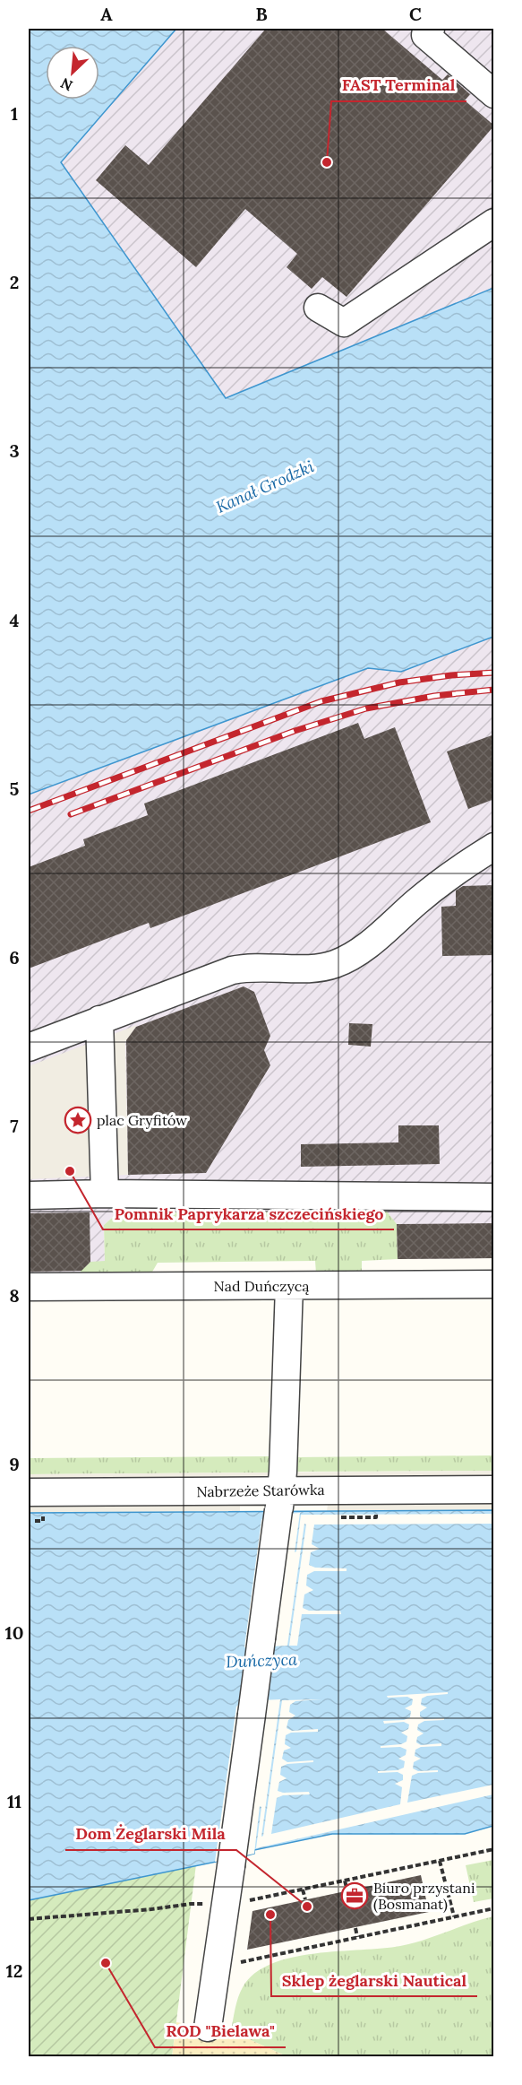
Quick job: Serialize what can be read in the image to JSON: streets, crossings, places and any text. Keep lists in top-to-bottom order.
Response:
{
  "streets": {
    "street": ["Nad Duńczycą", "Nabrzeże Starówka"]
  },
  "water": ["Kanał Grodzki", "Duńczyca"],
  "places": {
    "other": [
      "FAST Terminal",
      "Pomnik Paprykarza szczecińskiego",
      "Dom Żeglarski Mila",
      "Sklep żeglarski Nautical",
      "ROD \"Bielawa\""
    ],
    "place": ["plac Gryfitów"],
    "office": ["Biuro przystani (Bosmanat)"]
  },
  "north": "bottom left",
  "grid": {
    "columns": ["A", "B", "C"],
    "rows": [
      "1",
      "2",
      "3",
      "4",
      "5",
      "6",
      "7",
      "8",
      "9",
      "10",
      "11",
      "12"
    ]
  }
}
